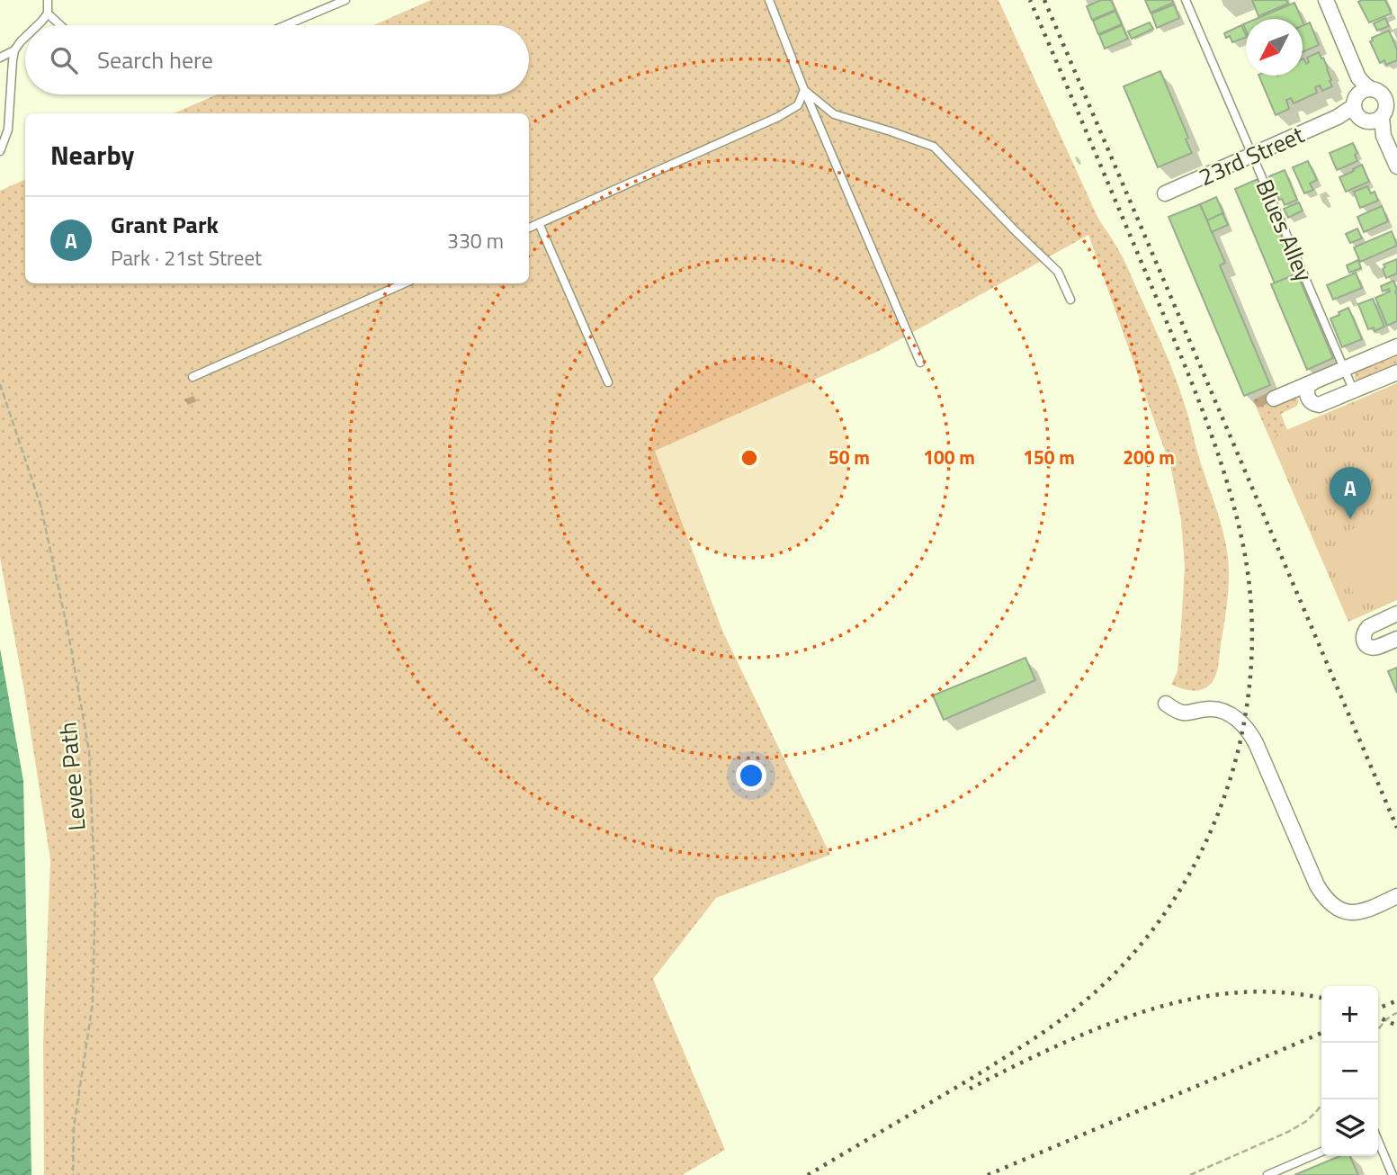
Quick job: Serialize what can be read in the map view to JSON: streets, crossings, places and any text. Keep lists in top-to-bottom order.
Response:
{
  "streets": {
    "street": ["23rd Street"],
    "lane": ["Blues Alley"],
    "path": ["Levee Path"]
  },
  "crossings": [
    ["23rd Street", "Blues Alley"]
  ],
  "north": "bottom left",
  "page": {
    "search": "Search here",
    "heading": "Nearby",
    "list": [
      {
        "mark": "A",
        "name": "Grant Park",
        "note": "Park · 21st Street",
        "value": "330 m"
      }
    ],
    "pins": "A",
    "map_buttons": ["+", "−"]
  },
  "rings": [
    "50 m",
    "100 m",
    "150 m",
    "200 m"
  ]
}
